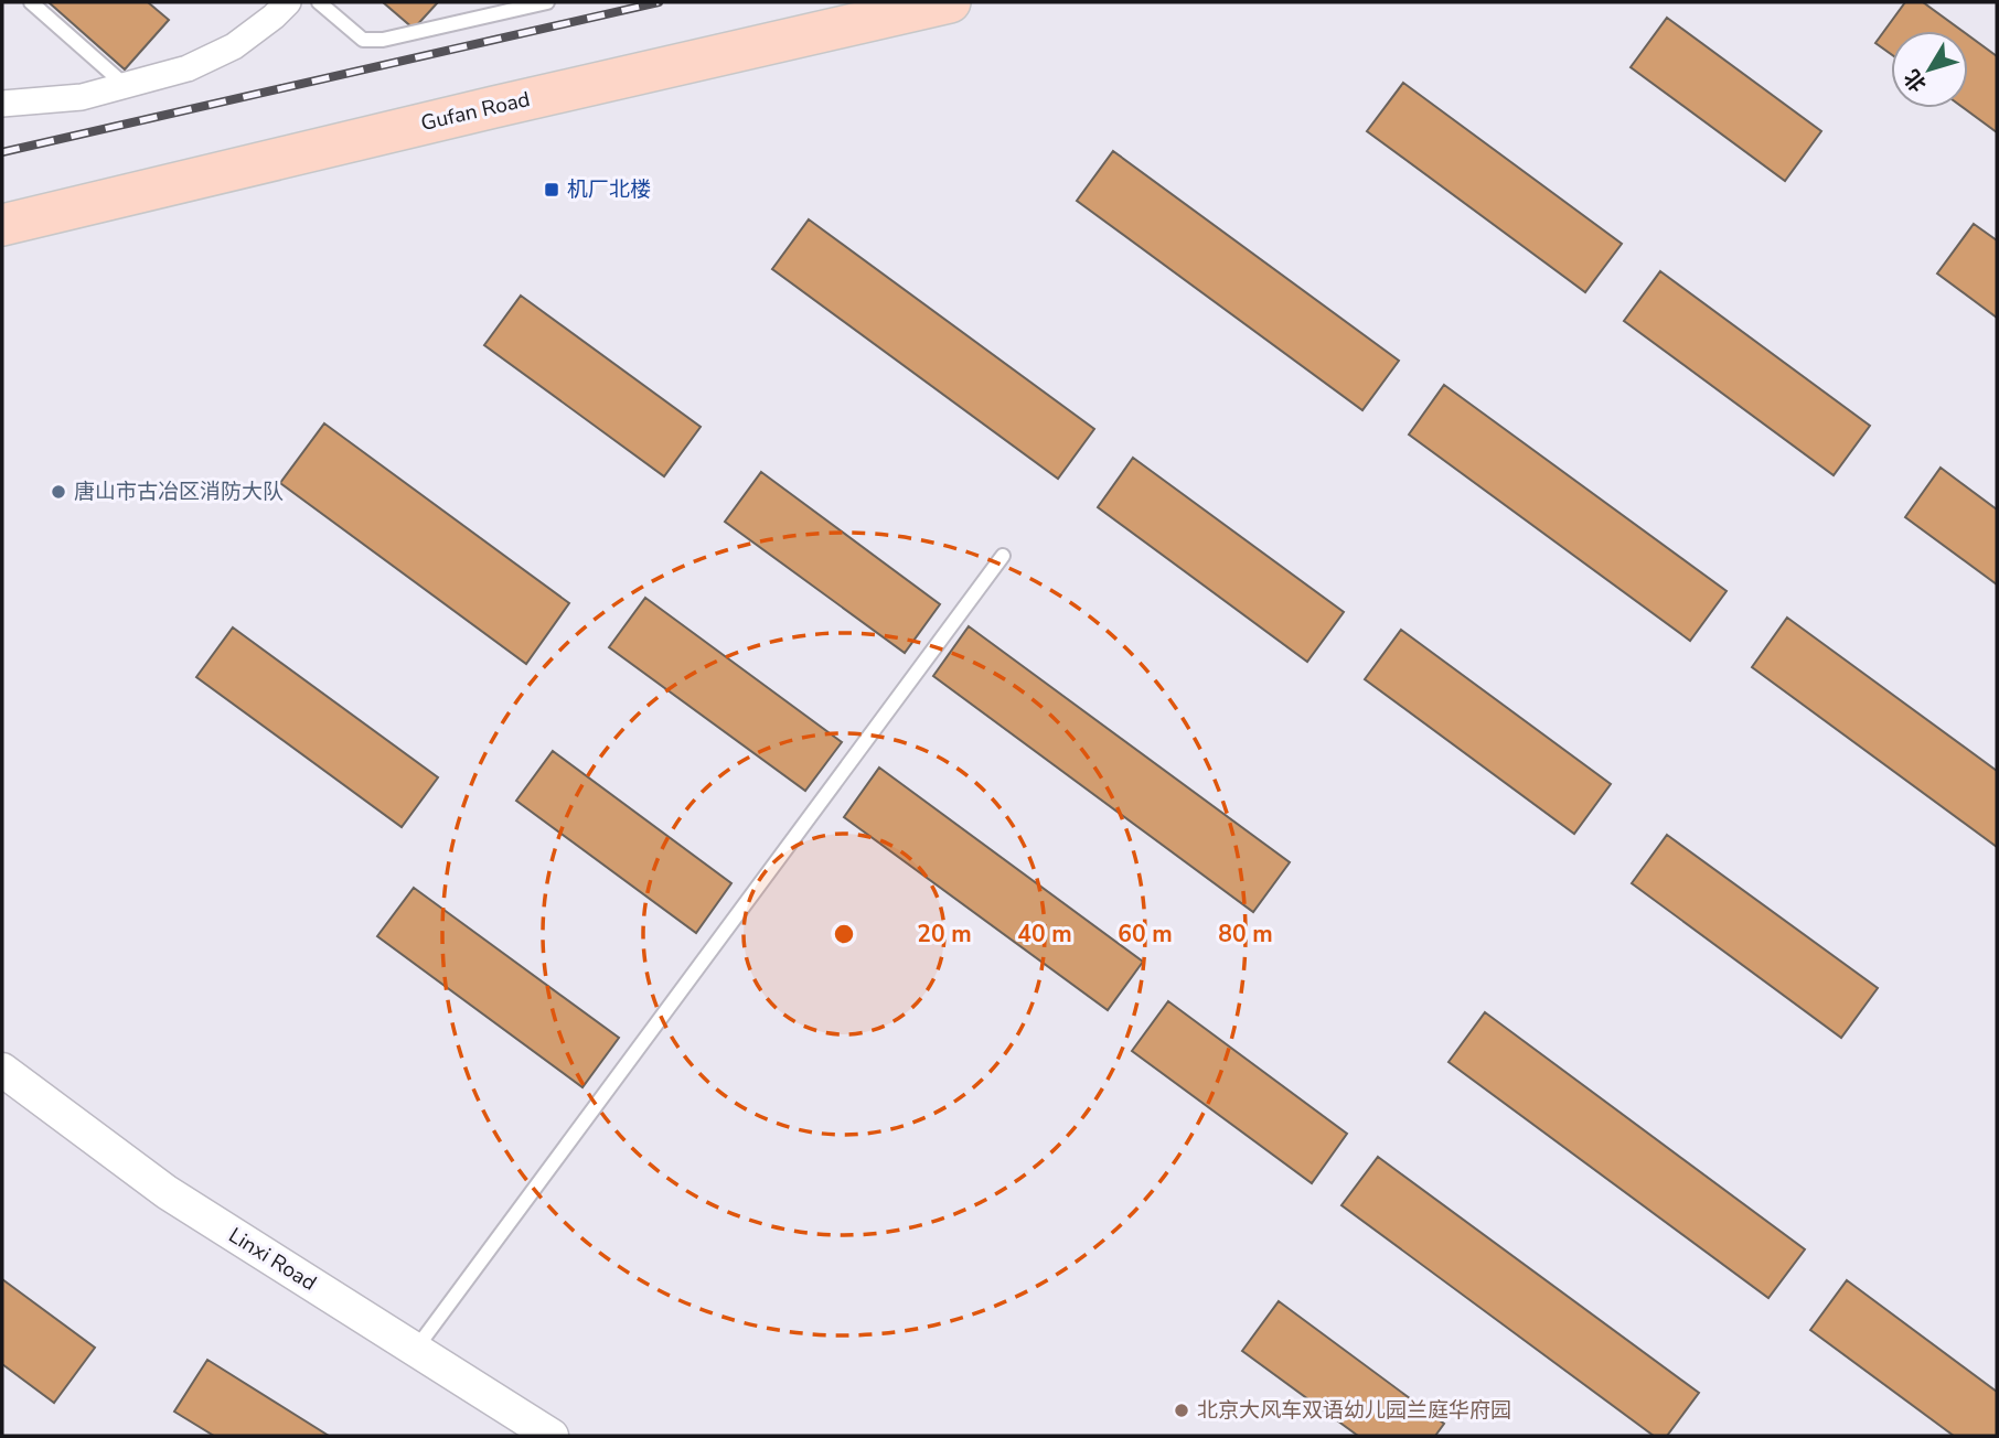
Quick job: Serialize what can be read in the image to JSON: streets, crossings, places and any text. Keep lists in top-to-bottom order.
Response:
{
  "streets": {
    "main road": ["Gufan Road"],
    "street": ["Linxi Road"]
  },
  "places": {
    "transit": ["机厂北楼"],
    "other": ["唐山市古冶区消防大队", "北京大风车双语幼儿园兰庭华府园"]
  },
  "north": "bottom left",
  "rings": [
    "20 m",
    "40 m",
    "60 m",
    "80 m"
  ]
}
